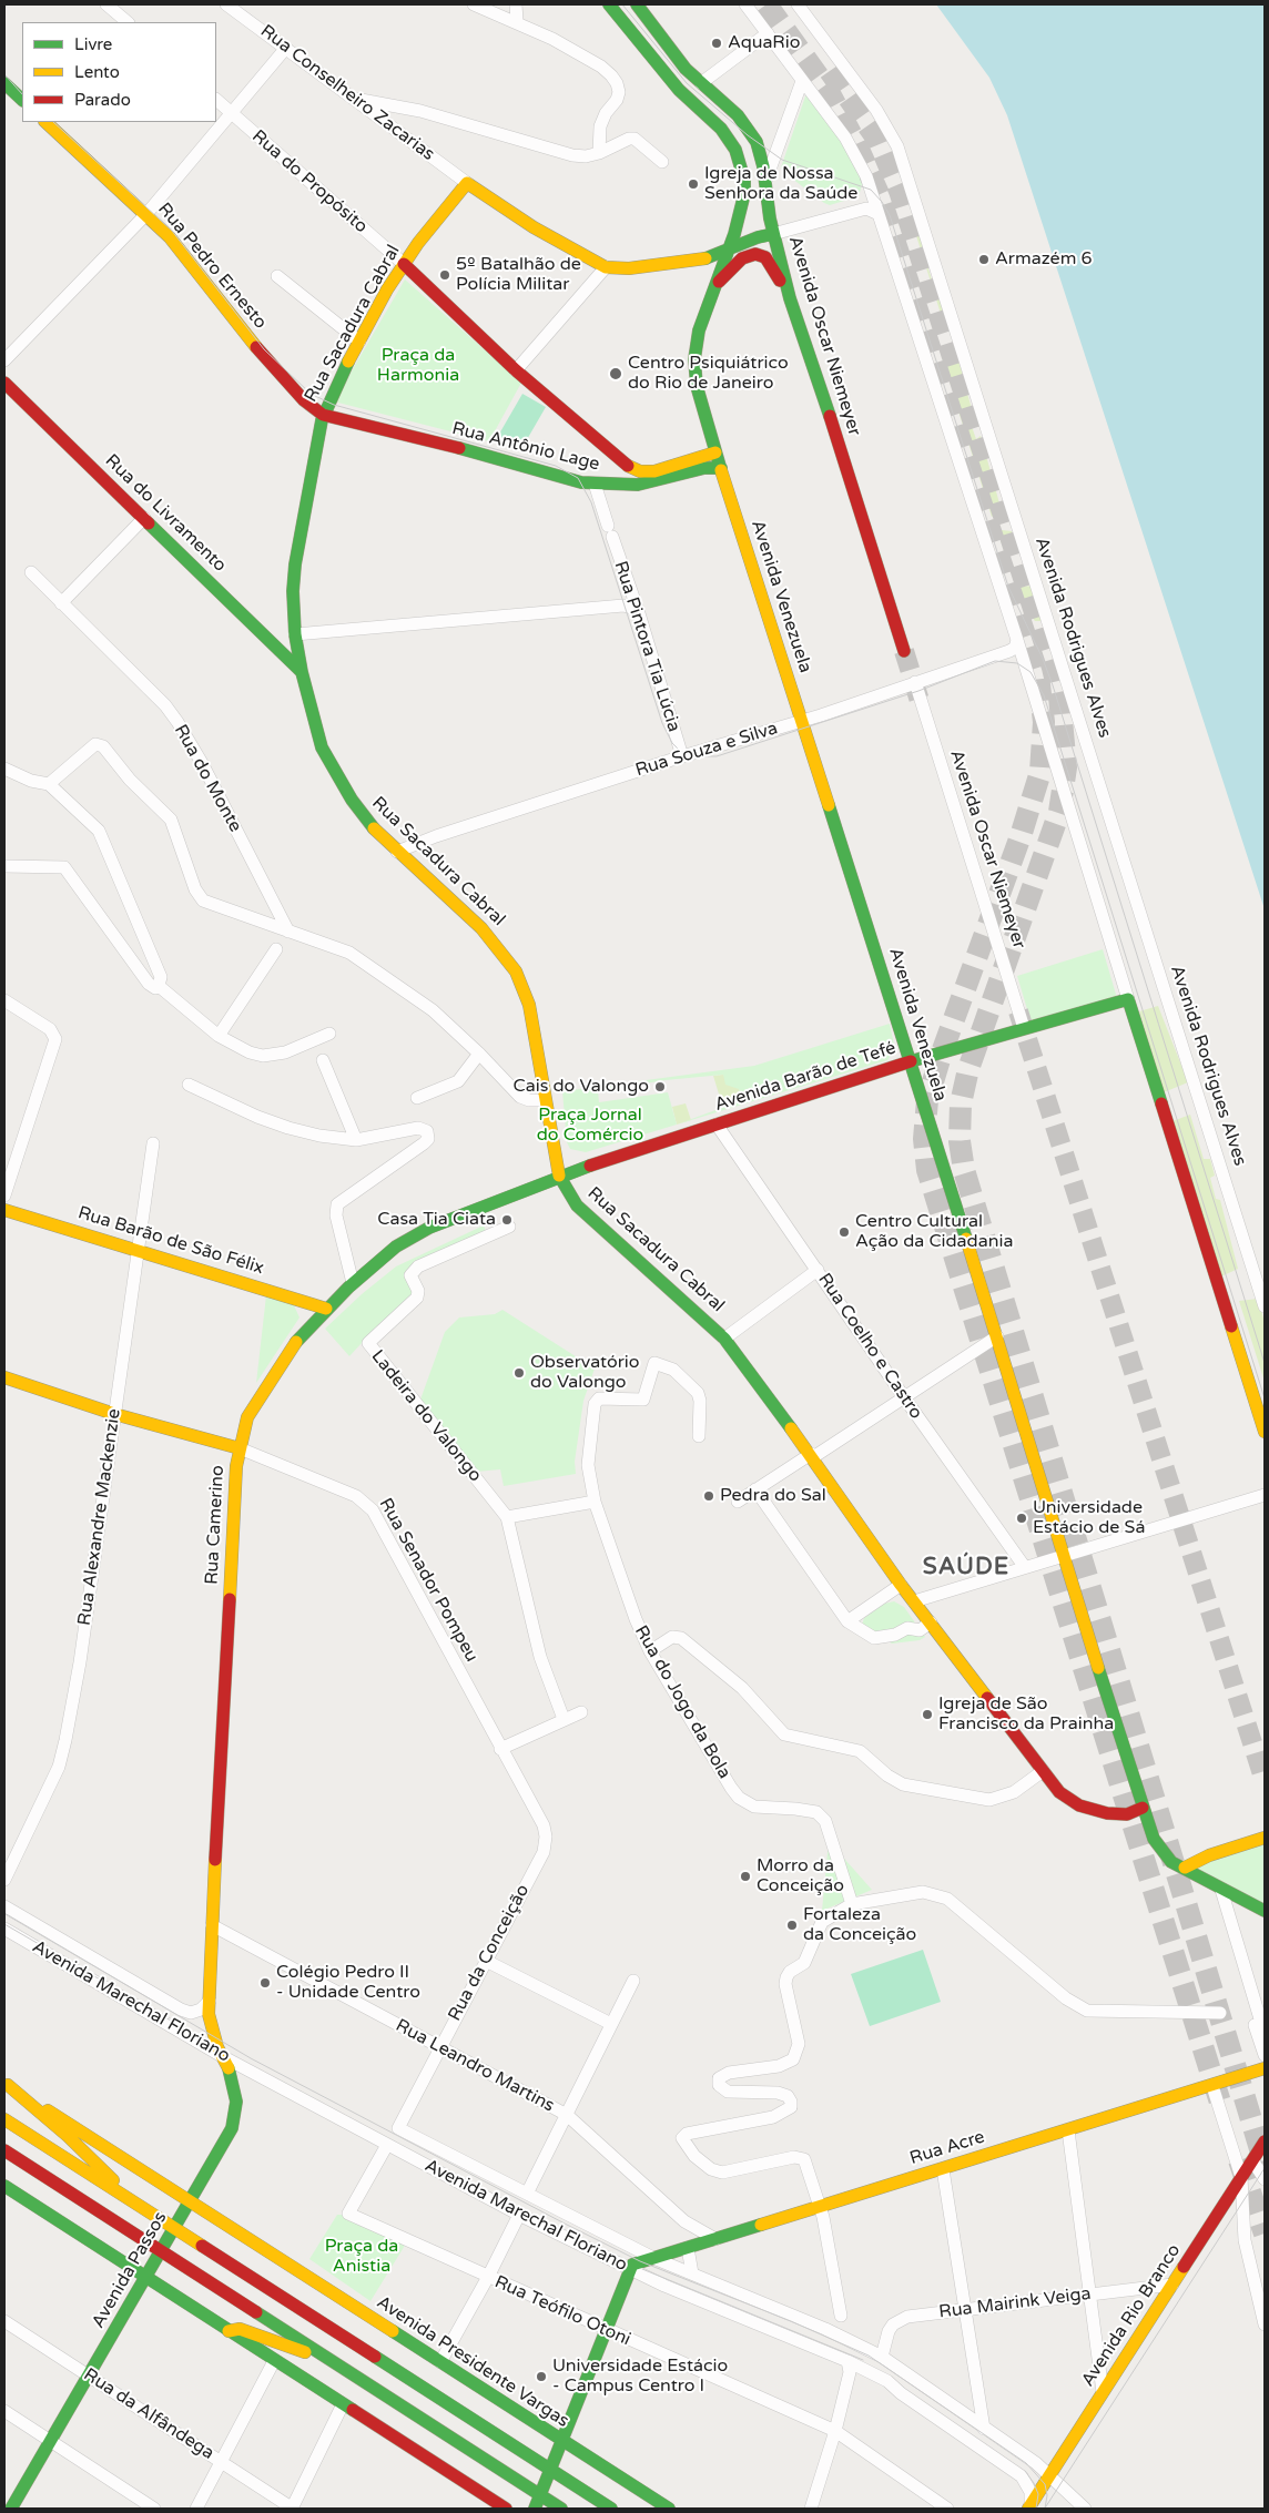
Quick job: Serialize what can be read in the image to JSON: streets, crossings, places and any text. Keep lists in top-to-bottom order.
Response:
{
  "streets": {
    "main road": [
      "Rua Pedro Ernesto",
      "Rua Sacadura Cabral",
      "Avenida Oscar Niemeyer",
      "Rua Antônio Lage",
      "Rua do Livramento",
      "Avenida Venezuela",
      "Avenida Barão de Tefé",
      "Rua Barão de São Félix",
      "Rua Camerino",
      "Rua Senador Pompeu",
      "Rua Acre",
      "Avenida Passos",
      "Avenida Rio Branco",
      "Avenida Presidente Vargas"
    ],
    "street": [
      "Rua Conselheiro Zacarias",
      "Rua do Propósito",
      "Avenida Rodrigues Alves",
      "Rua Pintora Tia Lúcia",
      "Rua Souza e Silva",
      "Rua do Monte",
      "Rua Coelho e Castro",
      "Ladeira do Valongo",
      "Rua Alexandre Mackenzie",
      "Rua do Jogo da Bola",
      "Rua da Conceição",
      "Avenida Marechal Floriano",
      "Rua Leandro Martins",
      "Rua Mairink Veiga",
      "Rua Teófilo Otoni",
      "Rua da Alfândega"
    ]
  },
  "crossings": [
    ["Rua Conselheiro Zacarias", "Rua Sacadura Cabral"],
    ["Rua do Propósito", "Rua Sacadura Cabral"],
    ["Rua do Propósito", "Rua Antônio Lage"],
    ["Rua Pedro Ernesto", "Rua Sacadura Cabral"],
    ["Rua Pedro Ernesto", "Rua Antônio Lage"],
    ["Rua Sacadura Cabral", "Rua Antônio Lage"],
    ["Rua Sacadura Cabral", "Rua do Livramento"],
    ["Rua Sacadura Cabral", "Avenida Venezuela"],
    ["Rua Sacadura Cabral", "Rua Souza e Silva"],
    ["Rua Sacadura Cabral", "Avenida Barão de Tefé"],
    ["Rua Sacadura Cabral", "Rua Camerino"],
    ["Avenida Oscar Niemeyer", "Rua Souza e Silva"],
    ["Avenida Oscar Niemeyer", "Avenida Barão de Tefé"],
    ["Rua Antônio Lage", "Avenida Venezuela"],
    ["Rua Antônio Lage", "Rua Pintora Tia Lúcia"],
    ["Avenida Venezuela", "Rua Souza e Silva"],
    ["Avenida Venezuela", "Avenida Barão de Tefé"],
    ["Rua Pintora Tia Lúcia", "Rua Souza e Silva"],
    ["Avenida Barão de Tefé", "Rua Coelho e Castro"],
    ["Avenida Barão de Tefé", "Rua Camerino"],
    ["Rua Barão de São Félix", "Rua Alexandre Mackenzie"],
    ["Rua Barão de São Félix", "Rua Camerino"],
    ["Rua Alexandre Mackenzie", "Rua Senador Pompeu"],
    ["Rua Camerino", "Rua Senador Pompeu"],
    ["Rua Camerino", "Avenida Marechal Floriano"],
    ["Rua Camerino", "Rua Leandro Martins"],
    ["Rua Camerino", "Avenida Passos"],
    ["Rua Senador Pompeu", "Rua da Conceição"],
    ["Rua da Conceição", "Avenida Marechal Floriano"],
    ["Rua da Conceição", "Rua Leandro Martins"],
    ["Avenida Marechal Floriano", "Rua Acre"],
    ["Avenida Marechal Floriano", "Avenida Passos"],
    ["Avenida Marechal Floriano", "Rua Mairink Veiga"],
    ["Avenida Marechal Floriano", "Rua Teófilo Otoni"],
    ["Avenida Marechal Floriano", "Avenida Rio Branco"],
    ["Rua Leandro Martins", "Rua Acre"],
    ["Avenida Passos", "Avenida Presidente Vargas"],
    ["Avenida Passos", "Rua da Alfândega"],
    ["Rua Mairink Veiga", "Avenida Rio Branco"]
  ],
  "districts": ["SAÚDE"],
  "parks": ["Praça da Harmonia", "Praça Jornal do Comércio", "Praça da Anistia"],
  "places": [
    "AquaRio",
    "Igreja de Nossa Senhora da Saúde",
    "Armazém 6",
    "5º Batalhão de Polícia Militar",
    "Centro Psiquiátrico do Rio de Janeiro",
    "Cais do Valongo",
    "Casa Tia Ciata",
    "Centro Cultural Ação da Cidadania",
    "Observatório do Valongo",
    "Pedra do Sal",
    "Universidade Estácio de Sá",
    "Igreja de São Francisco da Prainha",
    "Morro da Conceição",
    "Fortaleza da Conceição",
    "Colégio Pedro II - Unidade Centro",
    "Universidade Estácio - Campus Centro I"
  ],
  "legend": ["Livre", "Lento", "Parado"]
}
